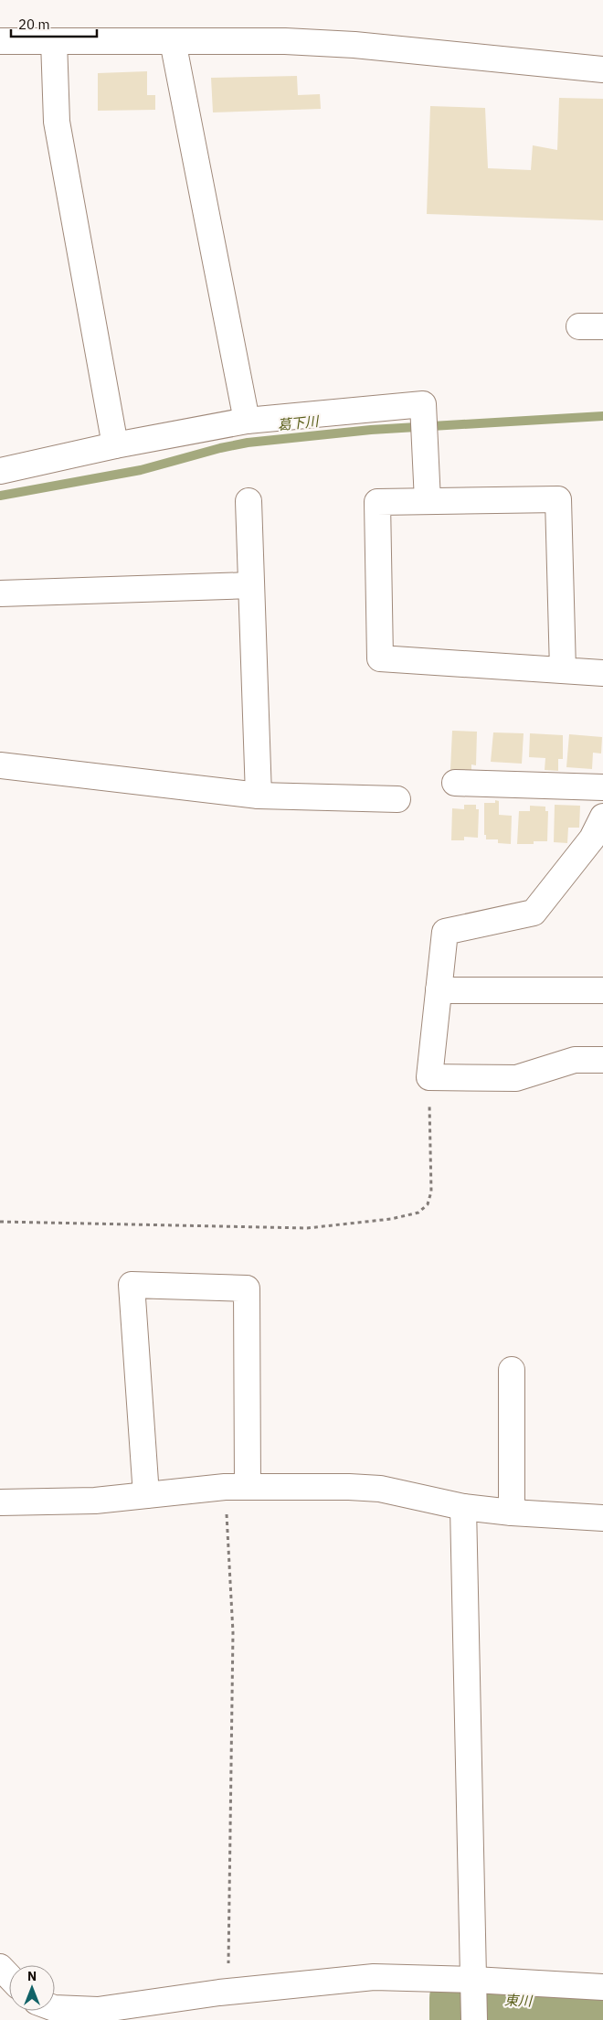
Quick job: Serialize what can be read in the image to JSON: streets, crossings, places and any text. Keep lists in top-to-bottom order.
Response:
{
  "water": ["葛下川", "東川"],
  "scale_bar": "20 m",
  "north": "top"
}
